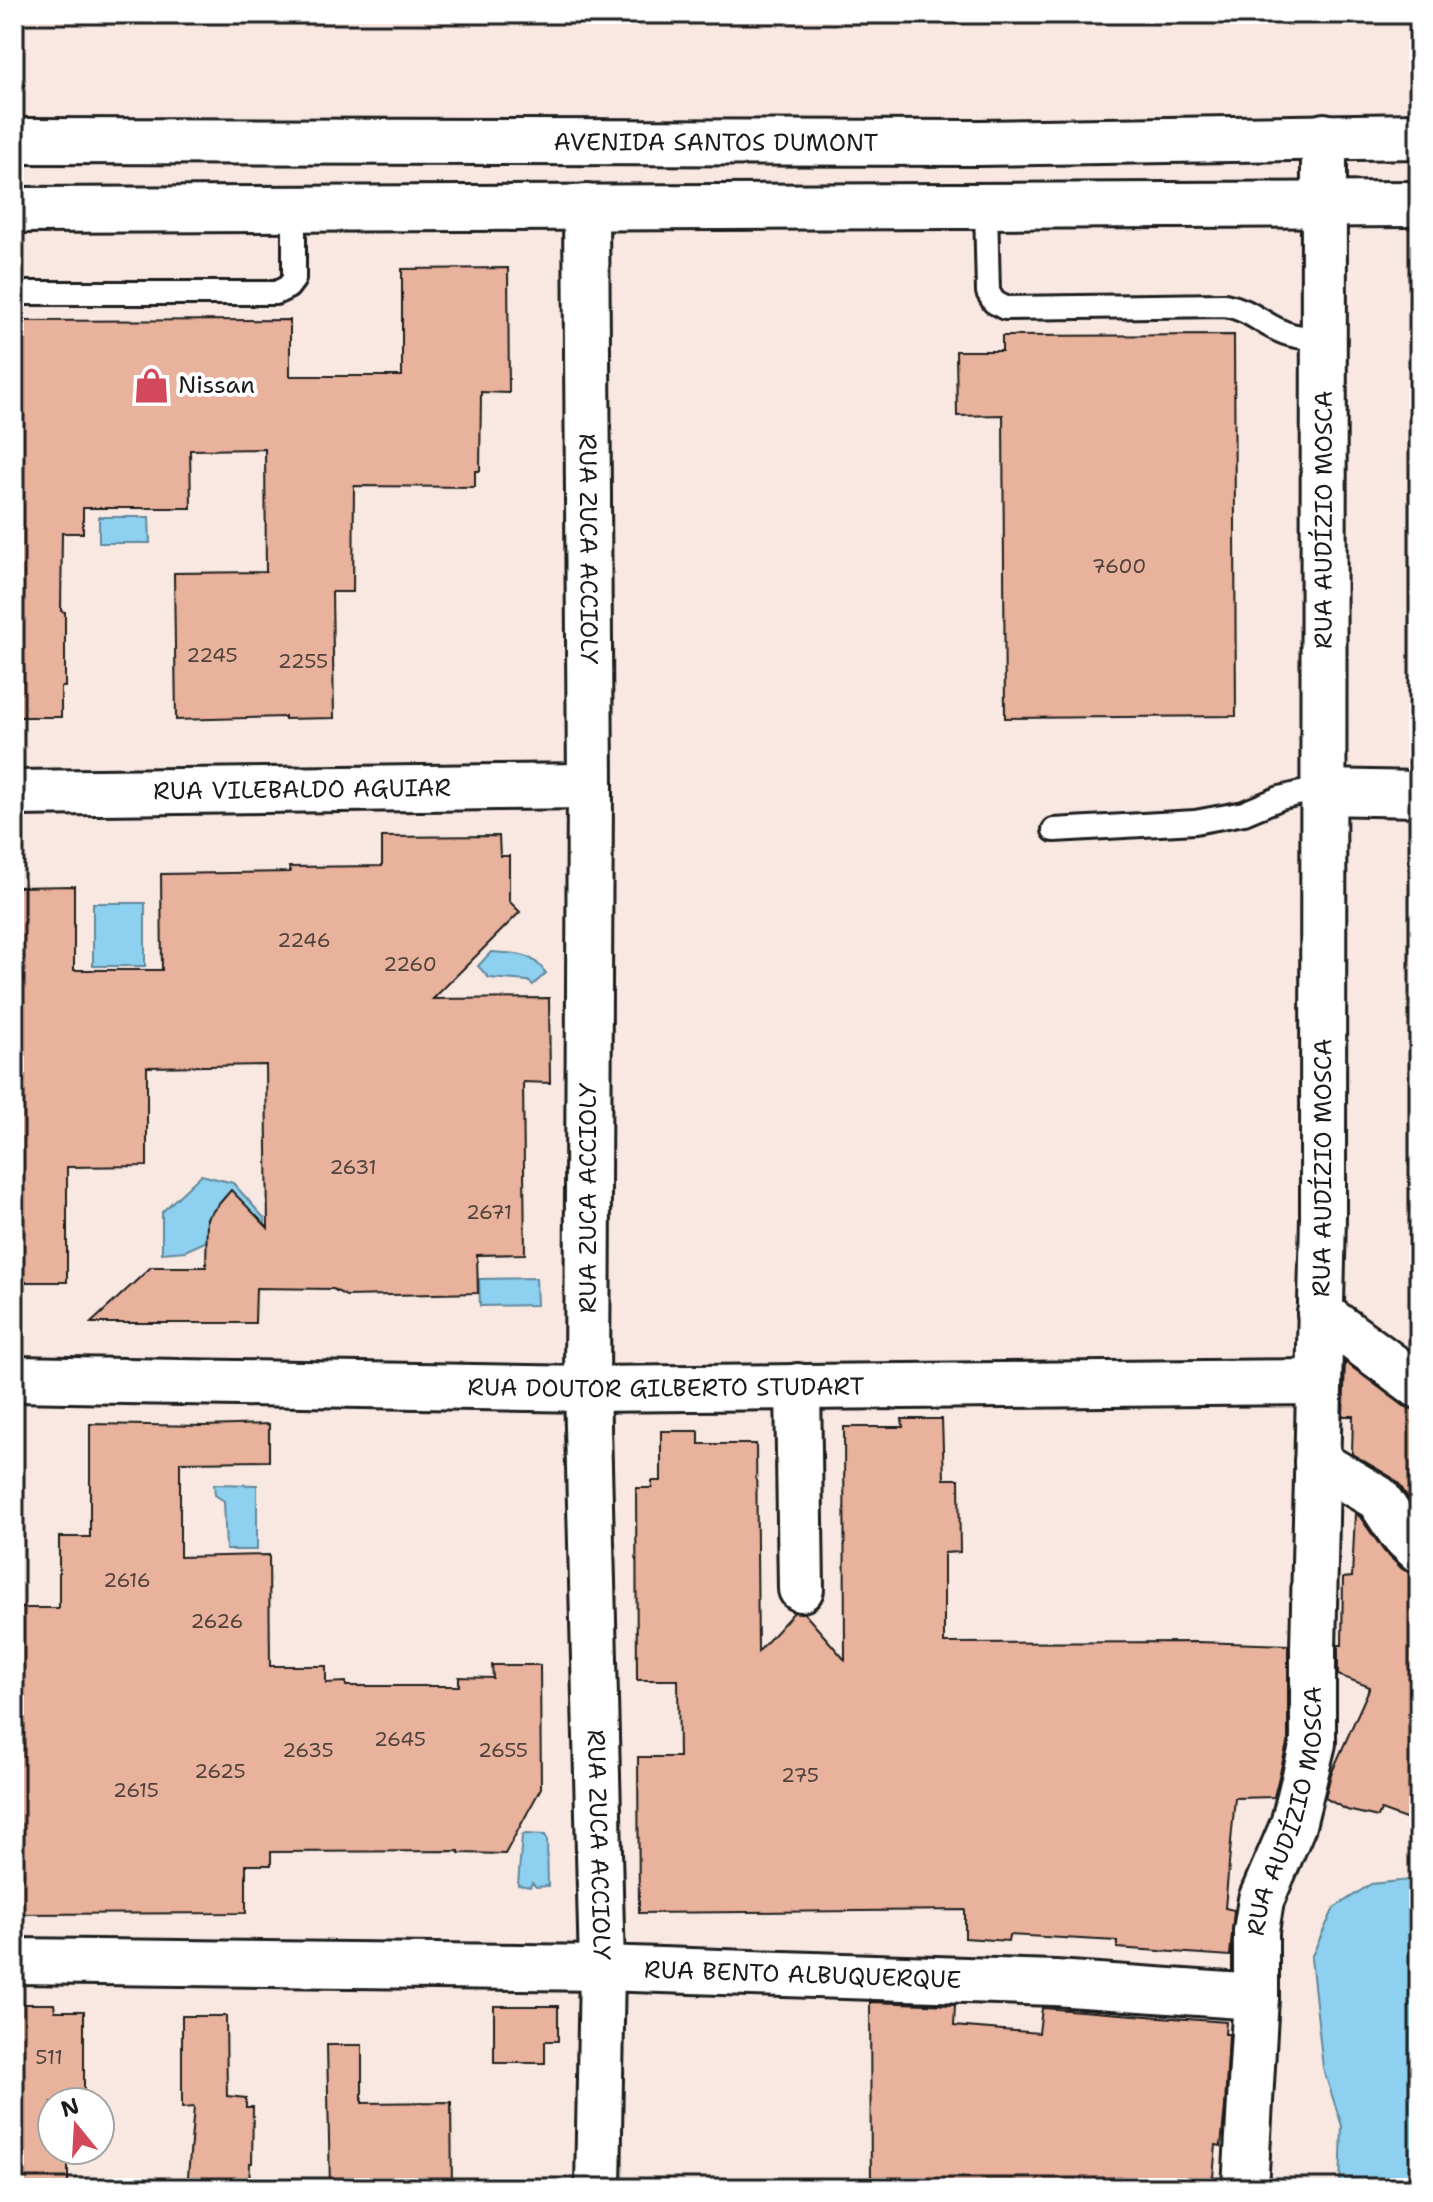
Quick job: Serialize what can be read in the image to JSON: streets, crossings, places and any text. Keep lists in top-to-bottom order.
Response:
{
  "streets": {
    "street": [
      "AVENIDA SANTOS DUMONT",
      "RUA AUDÍZIO MOSCA",
      "RUA ZUCA ACCIOLY",
      "RUA VILEBALDO AGUIAR",
      "RUA DOUTOR GILBERTO STUDART",
      "RUA BENTO ALBUQUERQUE"
    ]
  },
  "crossings": [
    ["AVENIDA SANTOS DUMONT", "RUA AUDÍZIO MOSCA"],
    ["RUA AUDÍZIO MOSCA", "RUA DOUTOR GILBERTO STUDART"],
    ["RUA AUDÍZIO MOSCA", "RUA BENTO ALBUQUERQUE"],
    ["RUA ZUCA ACCIOLY", "RUA VILEBALDO AGUIAR"],
    ["RUA ZUCA ACCIOLY", "RUA DOUTOR GILBERTO STUDART"],
    ["RUA ZUCA ACCIOLY", "RUA BENTO ALBUQUERQUE"]
  ],
  "places": {
    "shop": ["Nissan"]
  },
  "house_numbers": [
    "7600",
    "2245",
    "2255",
    "2246",
    "2260",
    "2631",
    "2671",
    "2616",
    "2626",
    "2645",
    "2635",
    "2655",
    "2625",
    "275",
    "2615",
    "511"
  ],
  "north": "top"
}
